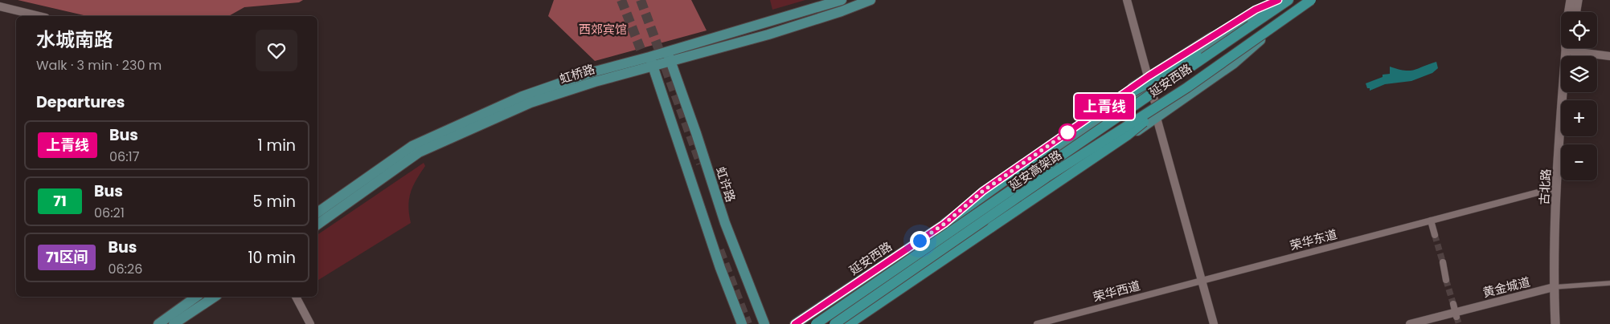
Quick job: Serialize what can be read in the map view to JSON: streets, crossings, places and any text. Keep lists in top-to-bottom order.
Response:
{
  "streets": {
    "highway": ["延安高架路"],
    "main road": [
      "虹桥路",
      "延安西路",
      "虹许路",
      "古北路"
    ],
    "street": ["荣华东道", "黄金城道", "荣华西道"]
  },
  "crossings": [
    ["虹桥路", "虹许路"],
    ["延安西路", "延安高架路"],
    ["古北路", "荣华东道"],
    ["古北路", "黄金城道"],
    ["荣华东道", "荣华西道"]
  ],
  "parks": ["西郊宾馆"],
  "lines": ["bus line 上青线"],
  "page": {
    "on_map": "上青线",
    "map_buttons": ["+", "−"],
    "heading": [
      ["水城南路", "Walk · 3 min · 230 m"],
      "Departures"
    ],
    "list": [
      {
        "mark": "上青线",
        "name": "Bus",
        "note": "06:17",
        "value": "1 min"
      },
      {
        "mark": "71",
        "name": "Bus",
        "note": "06:21",
        "value": "5 min"
      },
      {
        "mark": "71区间",
        "name": "Bus",
        "note": "06:26",
        "value": "10 min"
      }
    ]
  }
}
